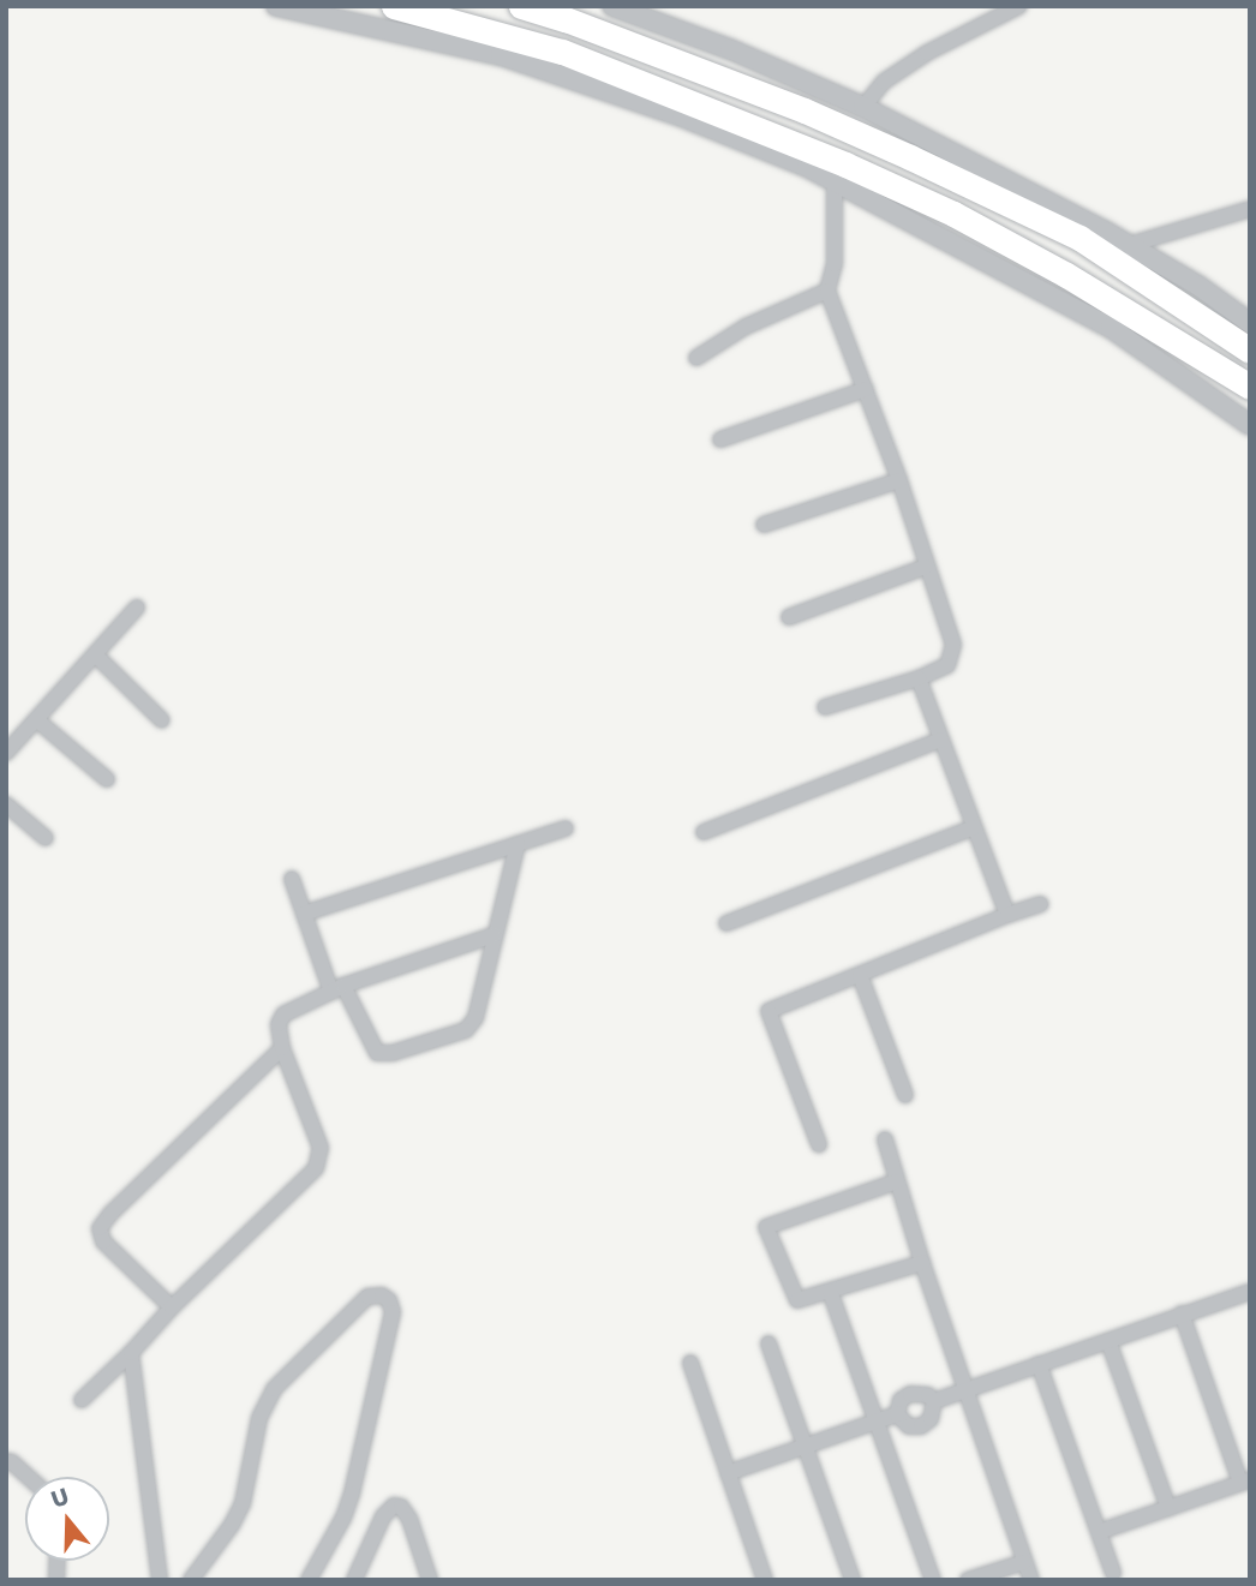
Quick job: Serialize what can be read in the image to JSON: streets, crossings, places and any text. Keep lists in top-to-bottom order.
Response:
{
  "north": "top"
}
